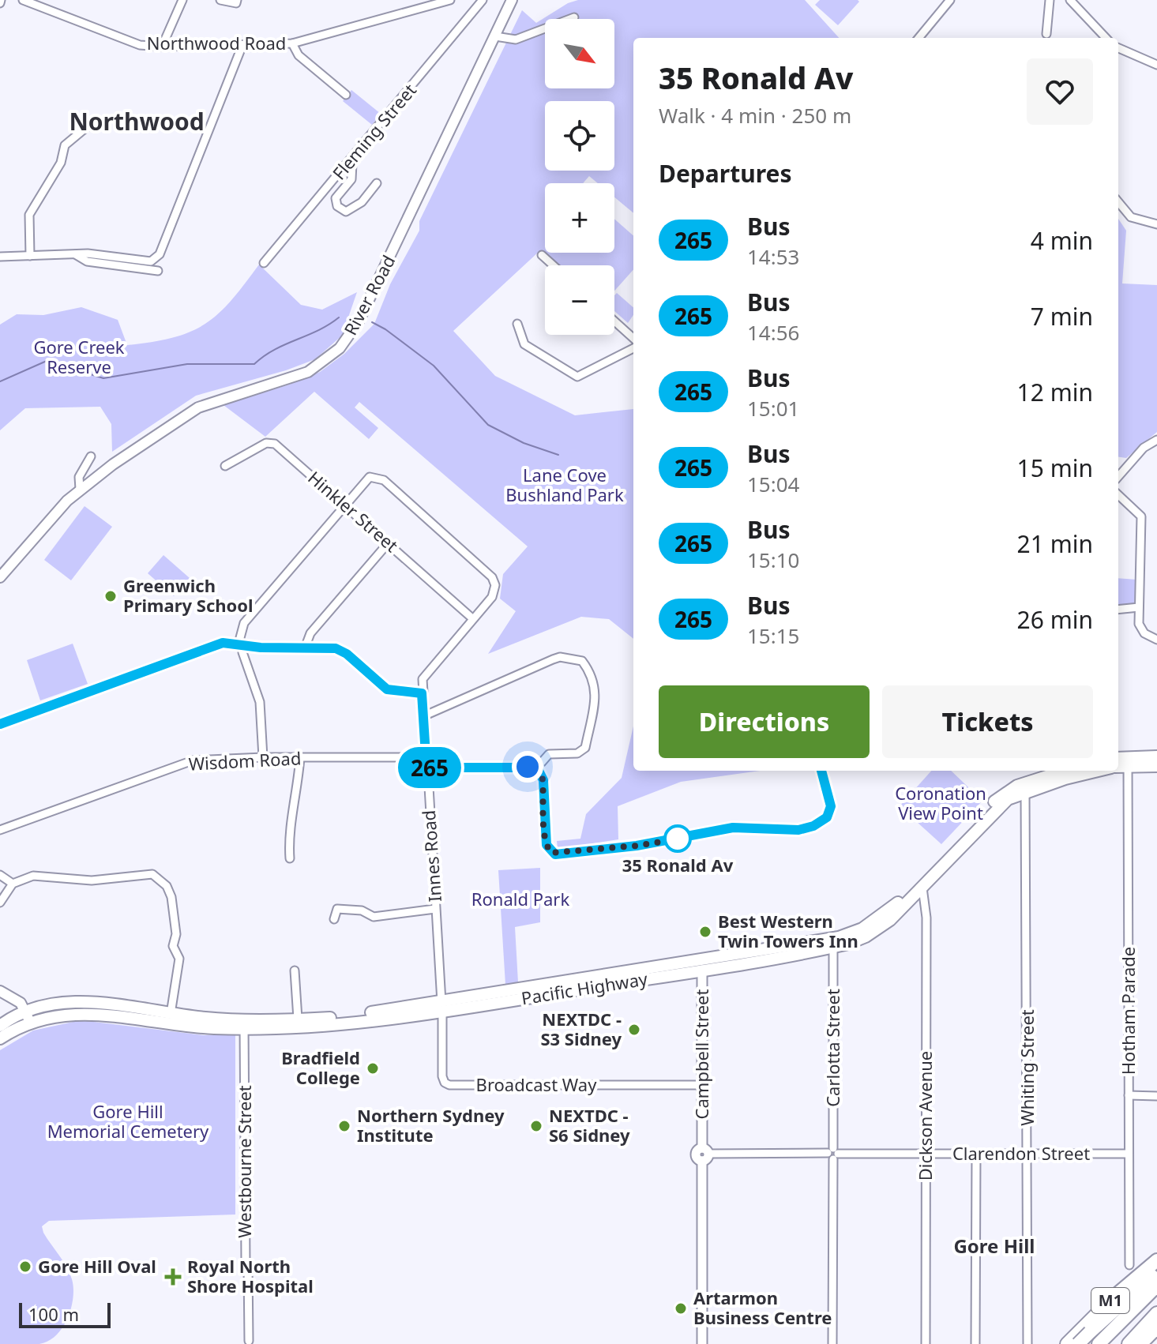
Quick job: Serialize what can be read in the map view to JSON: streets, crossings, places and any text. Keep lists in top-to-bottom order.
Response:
{
  "streets": {
    "highway": ["M1"],
    "main road": ["River Road", "Pacific Highway"],
    "street": [
      "Northwood Road",
      "Fleming Street",
      "Hinkler Street",
      "Wisdom Road",
      "Innes Road",
      "Hotham Parade",
      "Carlotta Street",
      "Campbell Street",
      "Whiting Street",
      "Broadcast Way",
      "Dickson Avenue",
      "Clarendon Street",
      "Westbourne Street"
    ]
  },
  "crossings": [
    ["Hinkler Street", "Innes Road"],
    ["Wisdom Road", "Innes Road"],
    ["Innes Road", "Pacific Highway"],
    ["Innes Road", "Broadcast Way"],
    ["Pacific Highway", "Hotham Parade"],
    ["Pacific Highway", "Carlotta Street"],
    ["Pacific Highway", "Campbell Street"],
    ["Pacific Highway", "Whiting Street"],
    ["Pacific Highway", "Broadcast Way"],
    ["Pacific Highway", "Dickson Avenue"],
    ["Pacific Highway", "Westbourne Street"],
    ["Hotham Parade", "Clarendon Street"],
    ["Carlotta Street", "Clarendon Street"],
    ["Campbell Street", "Broadcast Way"],
    ["Campbell Street", "Clarendon Street"],
    ["Whiting Street", "Clarendon Street"],
    ["Dickson Avenue", "Clarendon Street"]
  ],
  "districts": ["Northwood", "Gore Hill"],
  "parks": [
    "Gore Creek Reserve",
    "Lane Cove Bushland Park",
    "Coronation View Point",
    "Ronald Park",
    "Gore Hill Memorial Cemetery"
  ],
  "places": {
    "other": [
      "Greenwich Primary School",
      "35 Ronald Av",
      "Best Western Twin Towers Inn",
      "NEXTDC - S3 Sidney",
      "Bradfield College",
      "Northern Sydney Institute",
      "NEXTDC - S6 Sidney",
      "Gore Hill Oval",
      "Artarmon Business Centre"
    ],
    "health": ["Royal North Shore Hospital"]
  },
  "lines": ["bus line 265"],
  "scale_bar": "100 m",
  "north": "bottom right",
  "page": {
    "on_map": "265",
    "map_buttons": ["+", "−"],
    "heading": [
      ["35 Ronald Av", "Walk · 4 min · 250 m"],
      "Departures"
    ],
    "list": [
      {
        "mark": "265",
        "name": "Bus",
        "note": "14:53",
        "value": "4 min"
      },
      {
        "mark": "265",
        "name": "Bus",
        "note": "14:56",
        "value": "7 min"
      },
      {
        "mark": "265",
        "name": "Bus",
        "note": "15:01",
        "value": "12 min"
      },
      {
        "mark": "265",
        "name": "Bus",
        "note": "15:04",
        "value": "15 min"
      },
      {
        "mark": "265",
        "name": "Bus",
        "note": "15:10",
        "value": "21 min"
      },
      {
        "mark": "265",
        "name": "Bus",
        "note": "15:15",
        "value": "26 min"
      }
    ],
    "buttons": ["Directions", "Tickets"],
    "scale": "100 m"
  }
}
